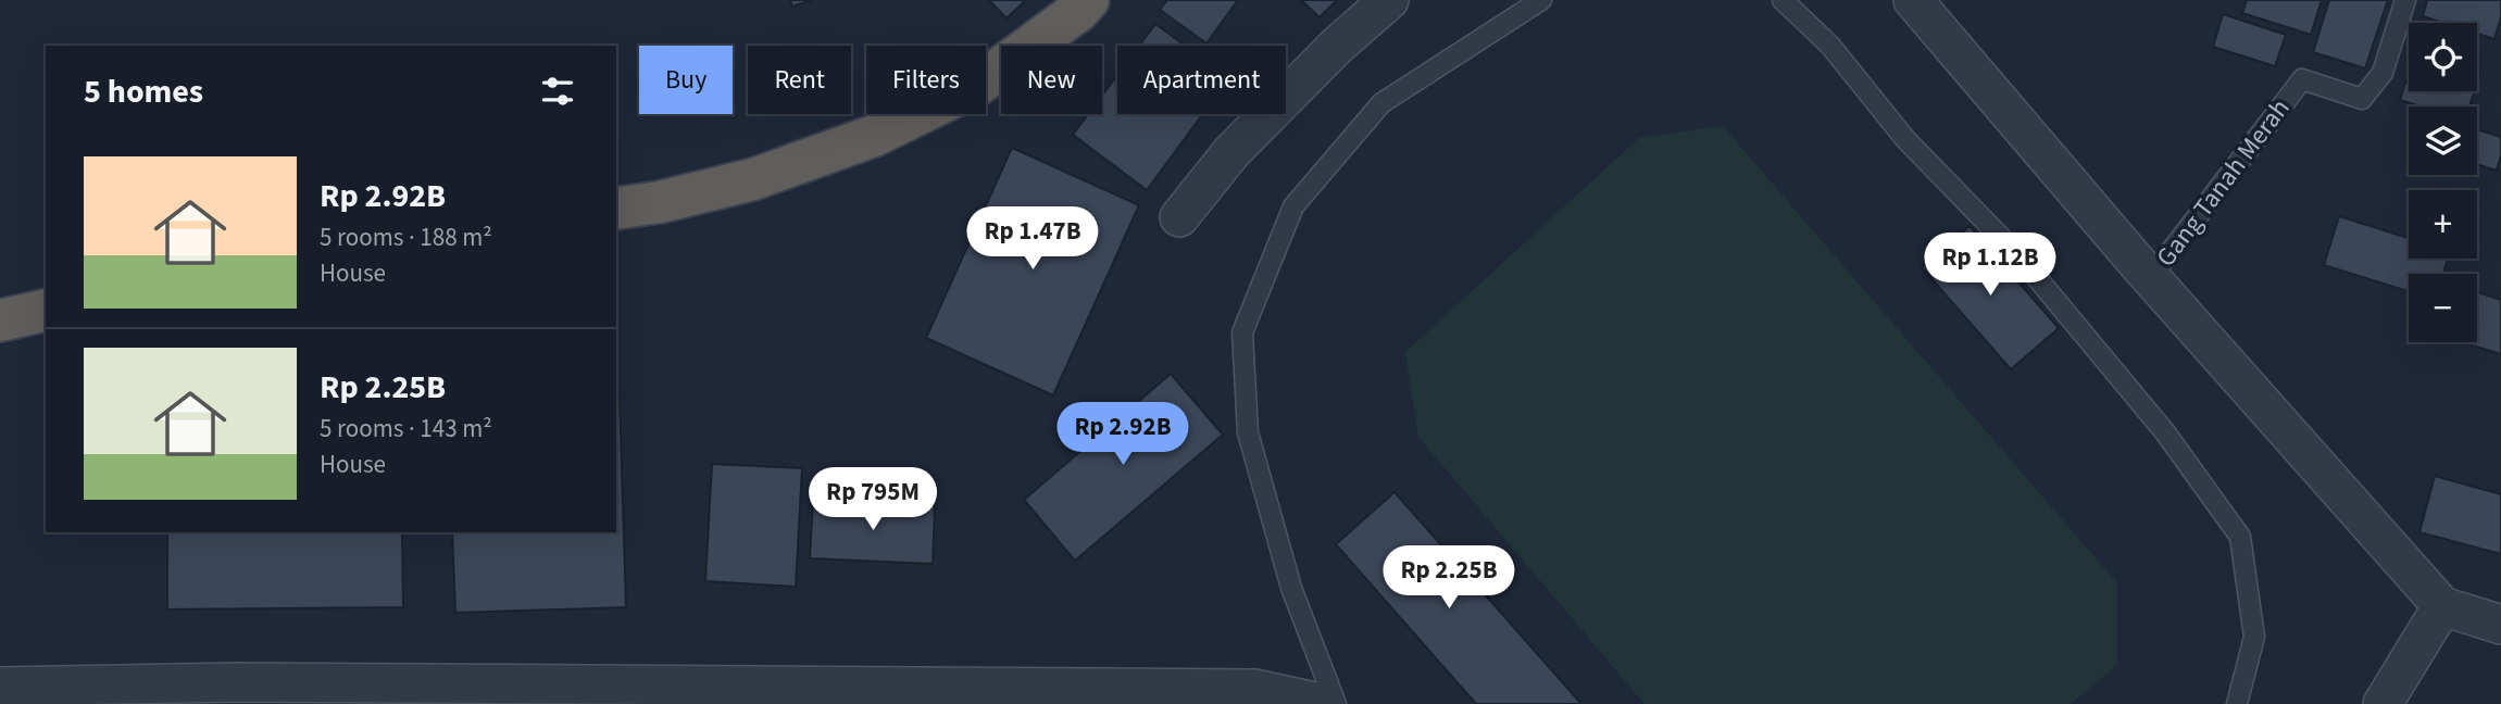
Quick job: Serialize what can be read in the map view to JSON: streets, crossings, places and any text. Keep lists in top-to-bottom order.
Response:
{
  "streets": {
    "lane": ["Gang Tanah Merah"]
  },
  "page": {
    "map_buttons": ["+", "−"],
    "chip": [
      "Buy",
      "Rent",
      "Filters",
      "New",
      "Apartment"
    ],
    "heading": "5 homes",
    "list": [
      {
        "name": "Rp 2.92B",
        "note": "5 rooms · 188 m² · House"
      },
      {
        "name": "Rp 2.25B",
        "note": "5 rooms · 143 m² · House"
      }
    ],
    "price": [
      "Rp 1.47B",
      "Rp 1.12B",
      "Rp 2.92B",
      "Rp 795M",
      "Rp 2.25B"
    ]
  }
}
